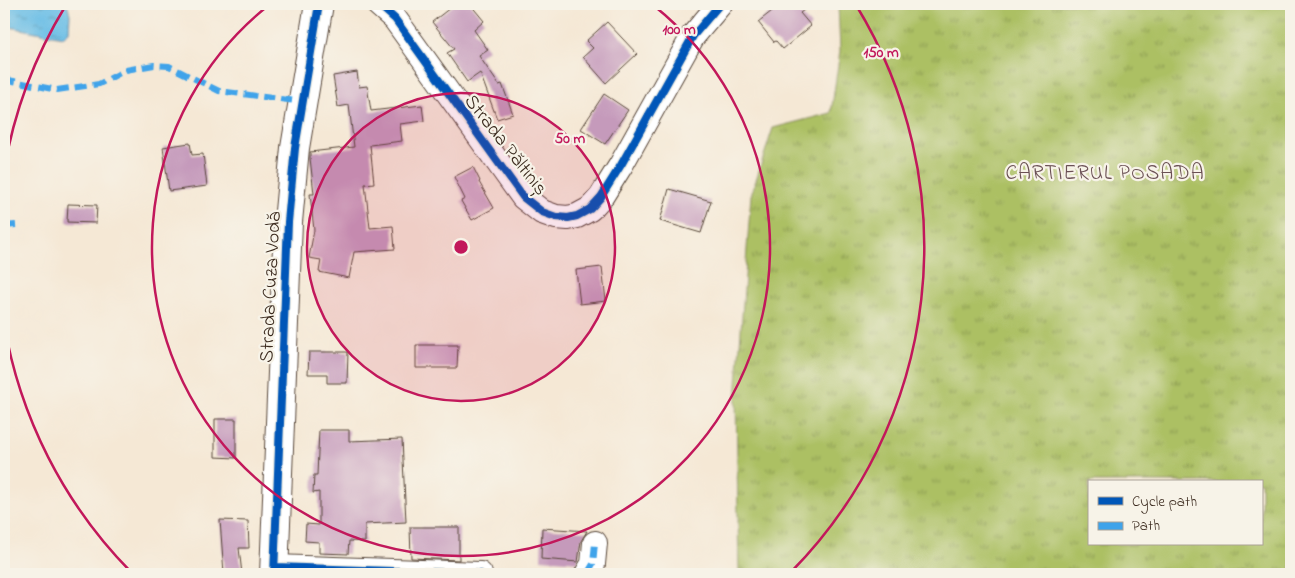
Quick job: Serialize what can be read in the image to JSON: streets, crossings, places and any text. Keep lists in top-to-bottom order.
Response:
{
  "streets": {
    "street": ["Strada Păltiniș", "Strada Cuza Vodă"]
  },
  "districts": ["CARTIERUL POSADA"],
  "legend": ["Cycle path", "Path"],
  "rings": ["100 m", "150 m", "50 m"]
}
